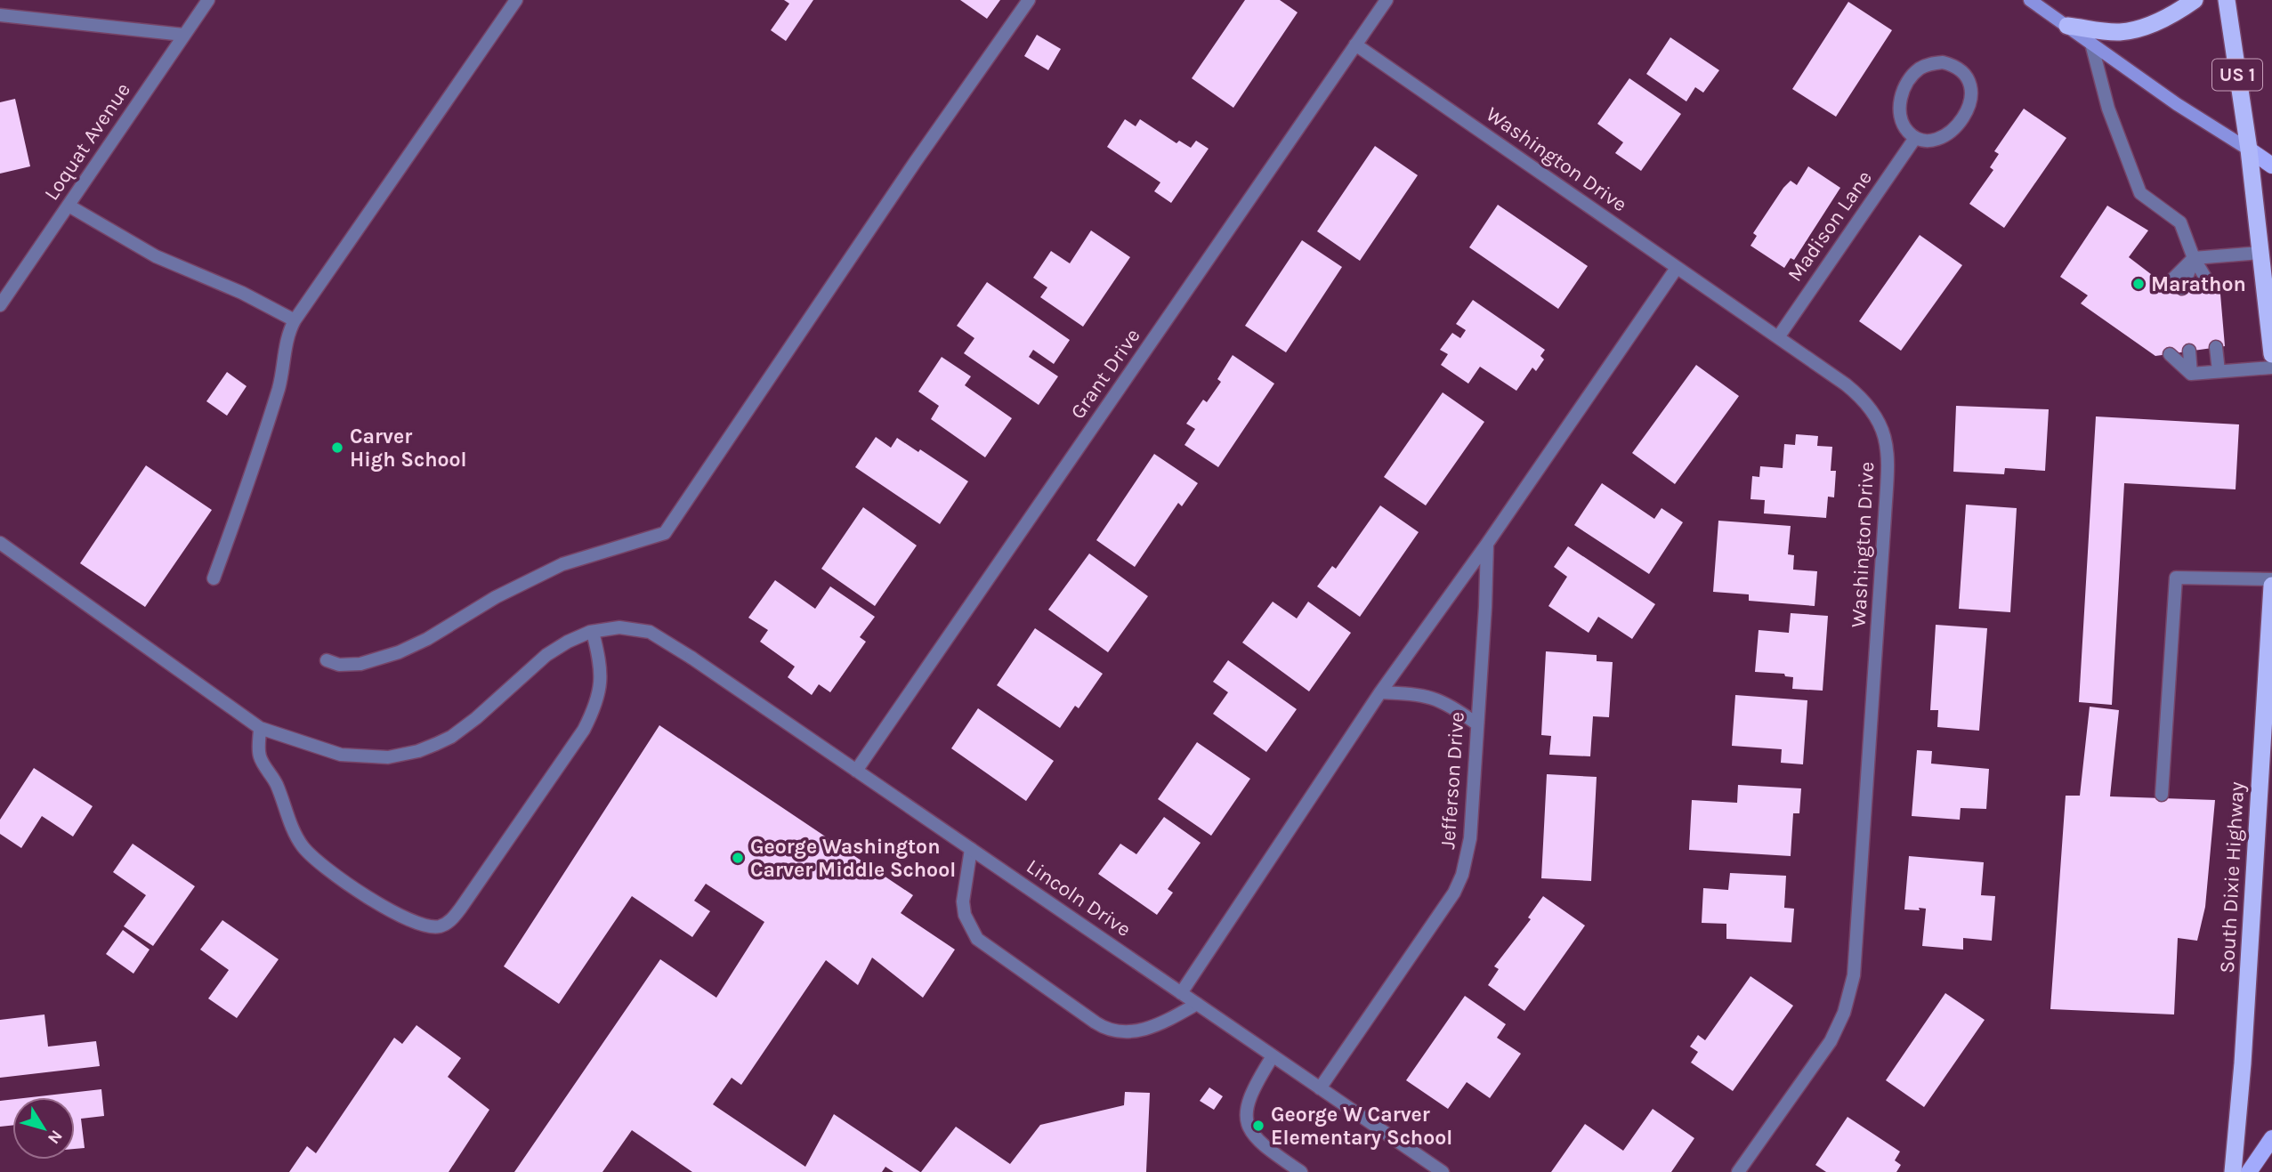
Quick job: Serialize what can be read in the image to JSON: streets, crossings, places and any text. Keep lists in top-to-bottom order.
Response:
{
  "streets": {
    "highway": ["US 1", "South Dixie Highway"],
    "street": [
      "Loquat Avenue",
      "Washington Drive",
      "Madison Lane",
      "Grant Drive",
      "Jefferson Drive",
      "Lincoln Drive"
    ]
  },
  "crossings": [
    ["Washington Drive", "Madison Lane"],
    ["Washington Drive", "Grant Drive"],
    ["Grant Drive", "Lincoln Drive"],
    ["Jefferson Drive", "Lincoln Drive"]
  ],
  "places": [
    "Marathon",
    "Carver High School",
    "George Washington Carver Middle School",
    "George W Carver Elementary School"
  ],
  "north": "bottom right"
}
